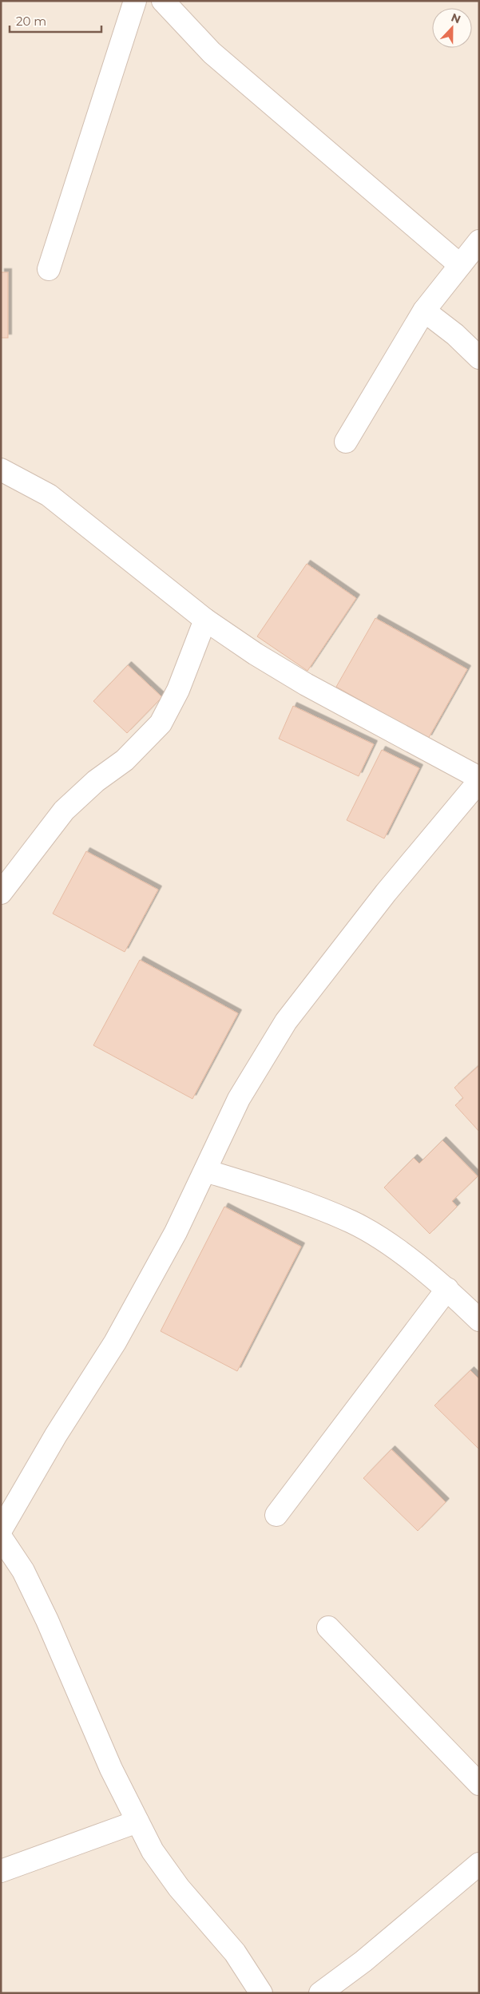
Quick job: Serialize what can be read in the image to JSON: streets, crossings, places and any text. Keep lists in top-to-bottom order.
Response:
{
  "scale_bar": "20 m",
  "north": "top"
}
